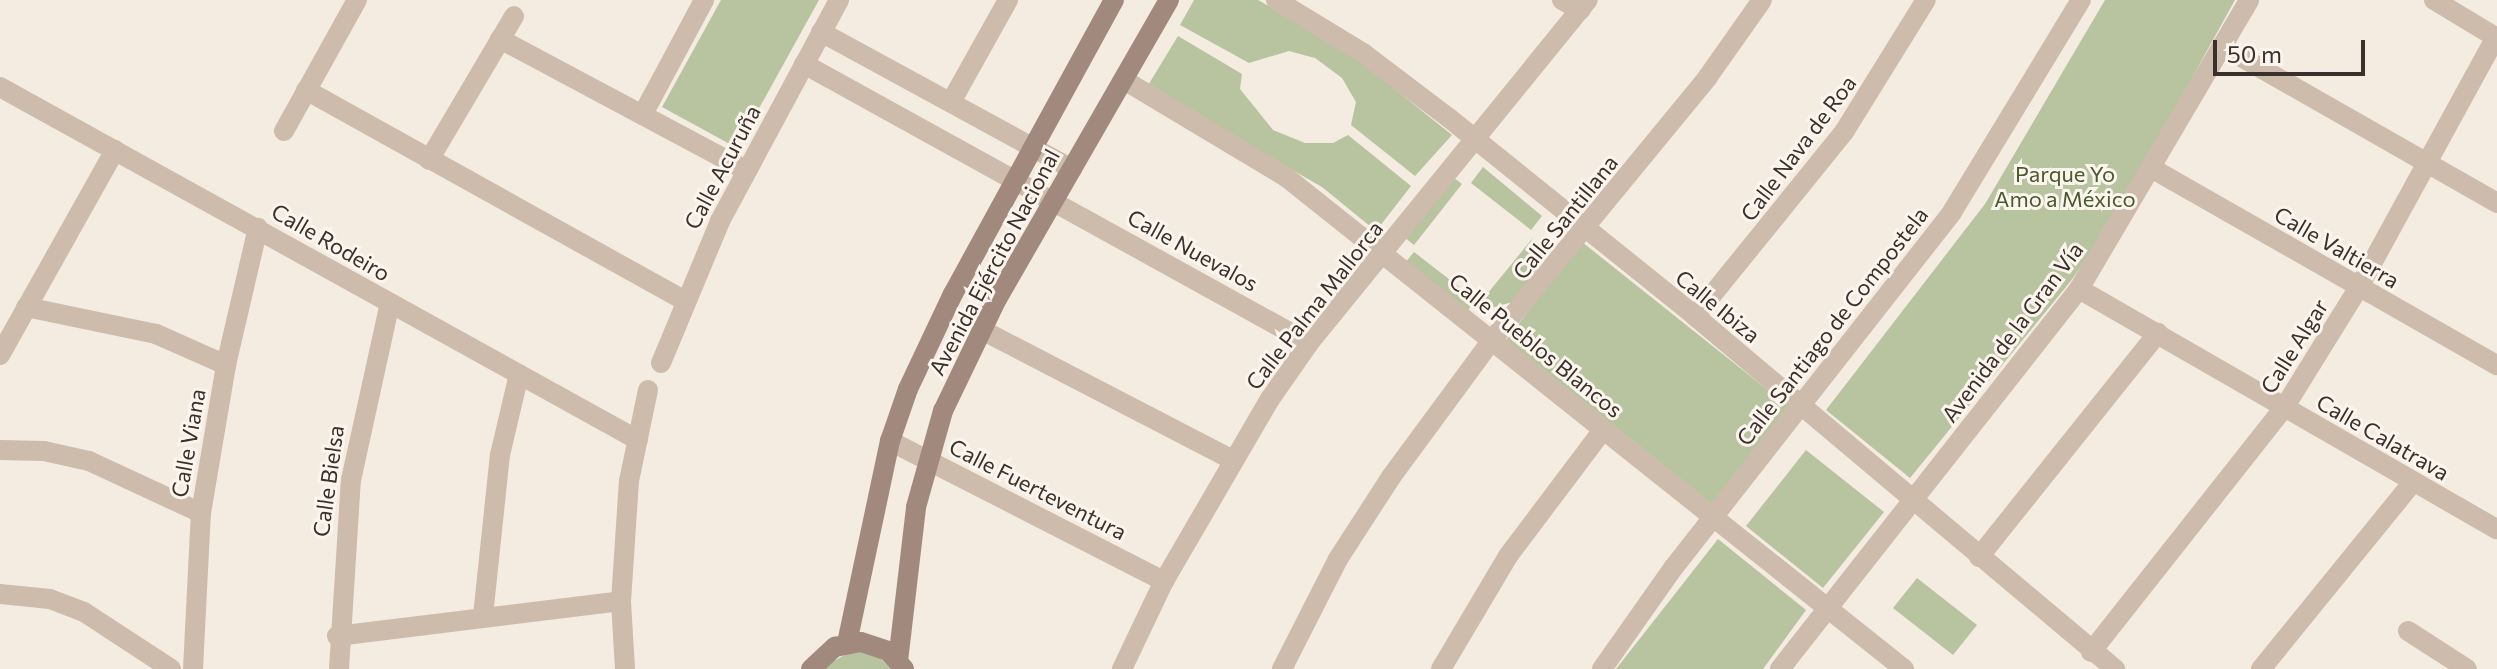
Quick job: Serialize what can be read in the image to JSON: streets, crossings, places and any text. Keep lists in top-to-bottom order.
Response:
{
  "streets": {
    "street": [
      "Calle Nava de Roa",
      "Calle Acuruña",
      "Calle Santillana",
      "Calle Rodeiro",
      "Calle Valtierra",
      "Calle Nuevalos",
      "Avenida Ejército Nacional",
      "Calle Palma Mallorca",
      "Calle Ibiza",
      "Calle Santiago de Compostela",
      "Avenida de la Gran Vía",
      "Calle Pueblos Blancos",
      "Calle Algar",
      "Calle Calatrava",
      "Calle Viana",
      "Calle Bielsa",
      "Calle Fuerteventura"
    ]
  },
  "crossings": [
    ["Calle Nava de Roa", "Calle Ibiza"],
    ["Calle Santillana", "Calle Ibiza"],
    ["Calle Santillana", "Calle Pueblos Blancos"],
    ["Calle Rodeiro", "Calle Viana"],
    ["Calle Rodeiro", "Calle Bielsa"],
    ["Calle Valtierra", "Avenida de la Gran Vía"],
    ["Calle Valtierra", "Calle Algar"],
    ["Calle Nuevalos", "Avenida Ejército Nacional"],
    ["Calle Nuevalos", "Calle Palma Mallorca"],
    ["Avenida Ejército Nacional", "Calle Pueblos Blancos"],
    ["Avenida Ejército Nacional", "Calle Fuerteventura"],
    ["Calle Palma Mallorca", "Calle Ibiza"],
    ["Calle Palma Mallorca", "Calle Pueblos Blancos"],
    ["Calle Palma Mallorca", "Calle Fuerteventura"],
    ["Calle Ibiza", "Calle Santiago de Compostela"],
    ["Calle Ibiza", "Avenida de la Gran Vía"],
    ["Calle Ibiza", "Calle Algar"],
    ["Calle Santiago de Compostela", "Calle Pueblos Blancos"],
    ["Avenida de la Gran Vía", "Calle Pueblos Blancos"],
    ["Avenida de la Gran Vía", "Calle Calatrava"],
    ["Calle Algar", "Calle Calatrava"]
  ],
  "parks": ["Parque Yo Amo a México"],
  "scale_bar": "50 m"
}
